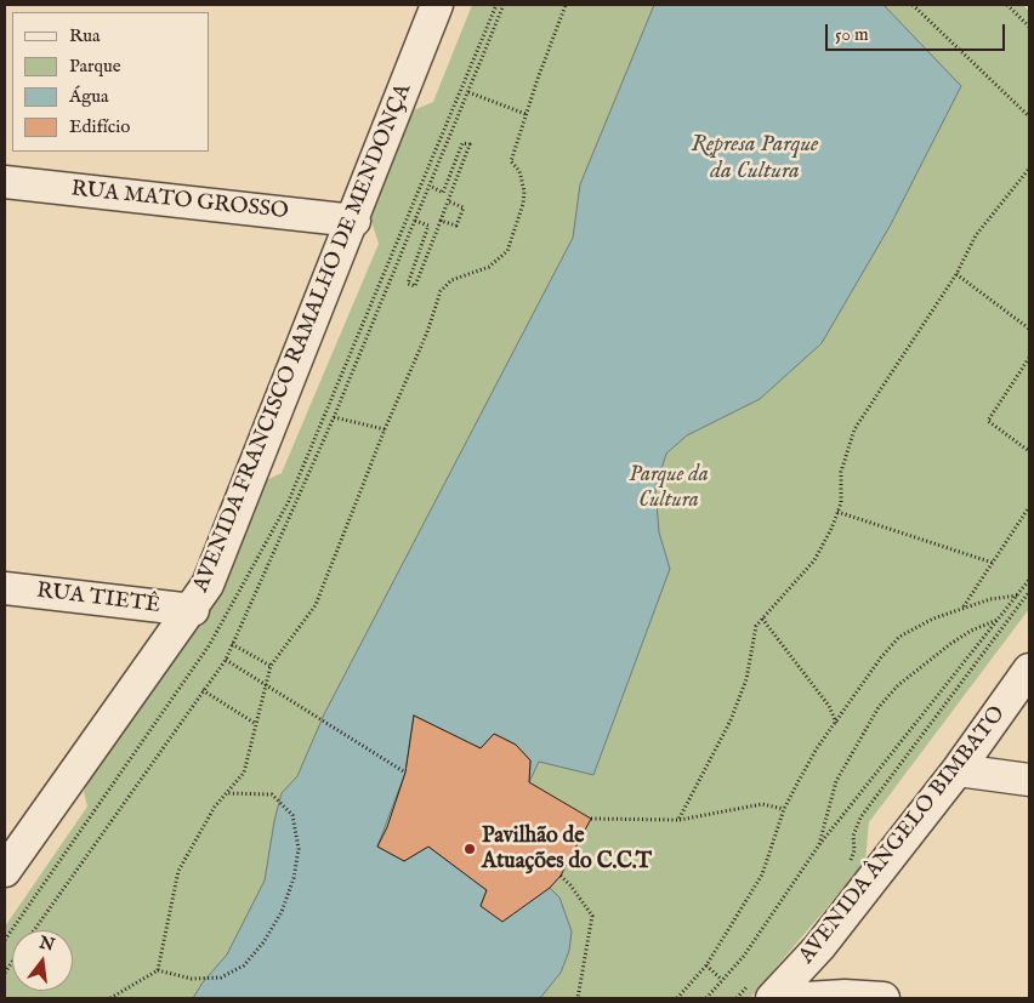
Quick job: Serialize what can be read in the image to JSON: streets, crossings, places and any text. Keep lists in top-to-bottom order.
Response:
{
  "streets": {
    "street": [
      "RUA MATO GROSSO",
      "AVENIDA FRANCISCO RAMALHO DE MENDONÇA",
      "RUA TIETÊ",
      "AVENIDA ÂNGELO BIMBATO"
    ]
  },
  "crossings": [
    ["RUA MATO GROSSO", "AVENIDA FRANCISCO RAMALHO DE MENDONÇA"],
    ["AVENIDA FRANCISCO RAMALHO DE MENDONÇA", "RUA TIETÊ"]
  ],
  "water": ["Represa Parque da Cultura"],
  "parks": ["Parque da Cultura"],
  "places": ["Pavilhão de Atuações do C.C.T"],
  "legend": [
    "Rua",
    "Parque",
    "Água",
    "Edifício"
  ],
  "scale_bar": "50 m",
  "north": "top"
}
